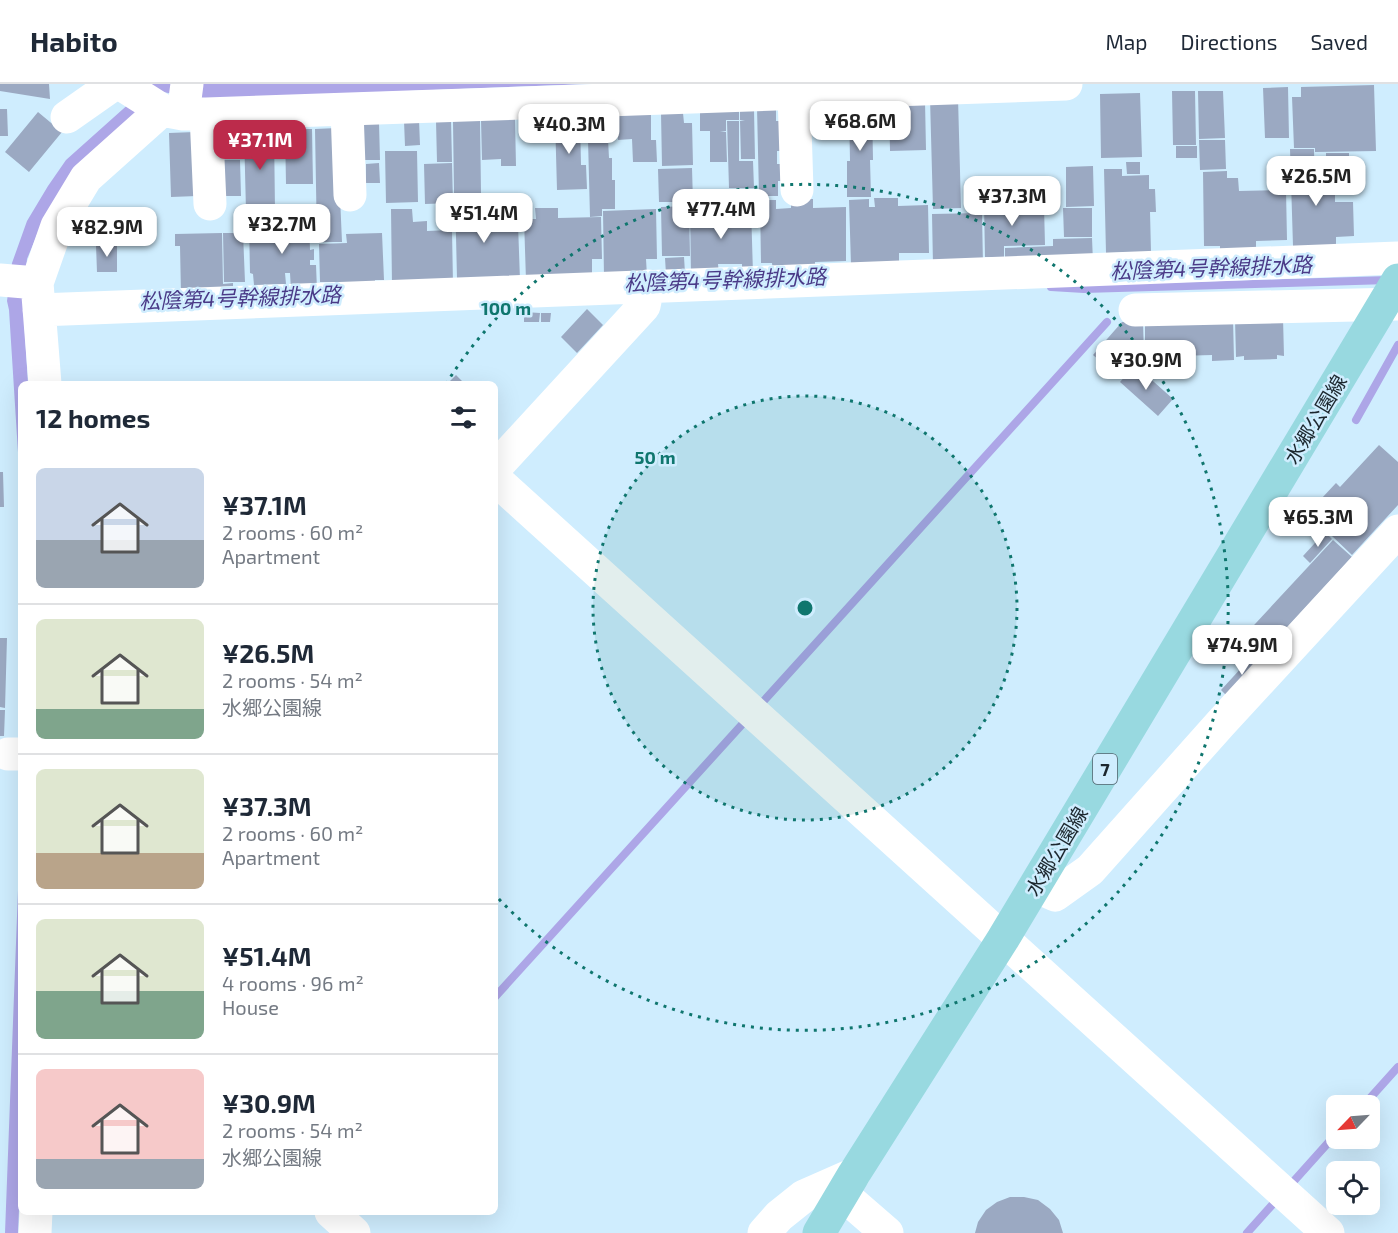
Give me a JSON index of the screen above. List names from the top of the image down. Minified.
{"streets":{"main road":["水郷公園線","7"]},"water":["松陰第4号幹線排水路"],"north":"bottom left","page":{"header":"Habito","nav":["Map","Directions","Saved"],"price":["¥68.6M","¥40.3M","¥37.1M","¥26.5M","¥37.3M","¥77.4M","¥51.4M","¥32.7M","¥82.9M","¥30.9M","¥65.3M","¥74.9M"],"heading":"12 homes","list":[{"name":"¥37.1M","note":"2 rooms · 60 m² · Apartment"},{"name":"¥26.5M","note":"2 rooms · 54 m² · 水郷公園線"},{"name":"¥37.3M","note":"2 rooms · 60 m² · Apartment"},{"name":"¥51.4M","note":"4 rooms · 96 m² · House"},{"name":"¥30.9M","note":"2 rooms · 54 m² · 水郷公園線"}]},"rings":["100 m","50 m"]}
